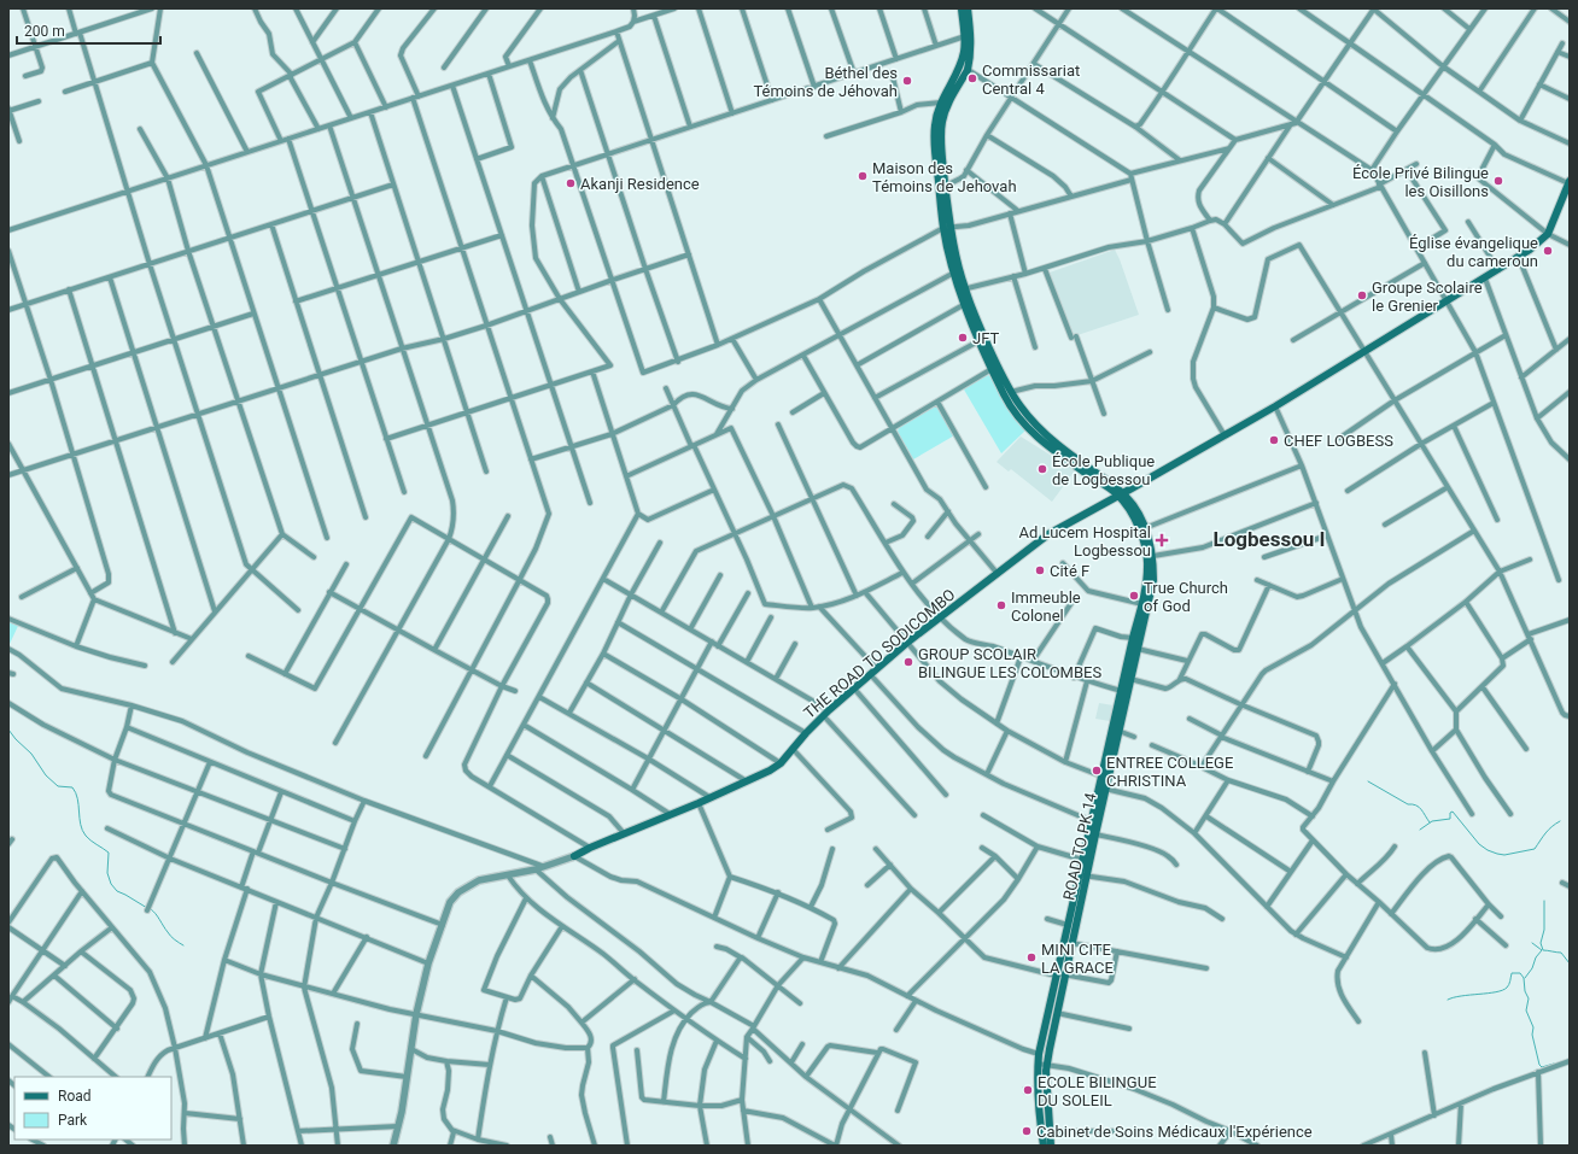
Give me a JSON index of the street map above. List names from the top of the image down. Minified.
{"streets":{"main road":["THE ROAD TO SODICOMBO","ROAD TO PK 14"]},"districts":["Logbessou I"],"places":{"other":["Commissariat Central 4","Béthel des Témoins de Jéhovah","Maison des Témoins de Jehovah","École Privé Bilingue les Oisillons","Akanji Residence","Église évangelique du cameroun","Groupe Scolaire le Grenier","JFT","CHEF LOGBESS","École Publique de Logbessou","Cité F","True Church of God","Immeuble Colonel","GROUP SCOLAIR BILINGUE LES COLOMBES","ENTREE COLLEGE CHRISTINA","MINI CITE LA GRACE","ECOLE BILINGUE DU SOLEIL","Cabinet de Soins Médicaux l'Expérience"],"health":["Ad Lucem Hospital Logbessou"]},"legend":["Road","Park"],"scale_bar":"200 m"}
